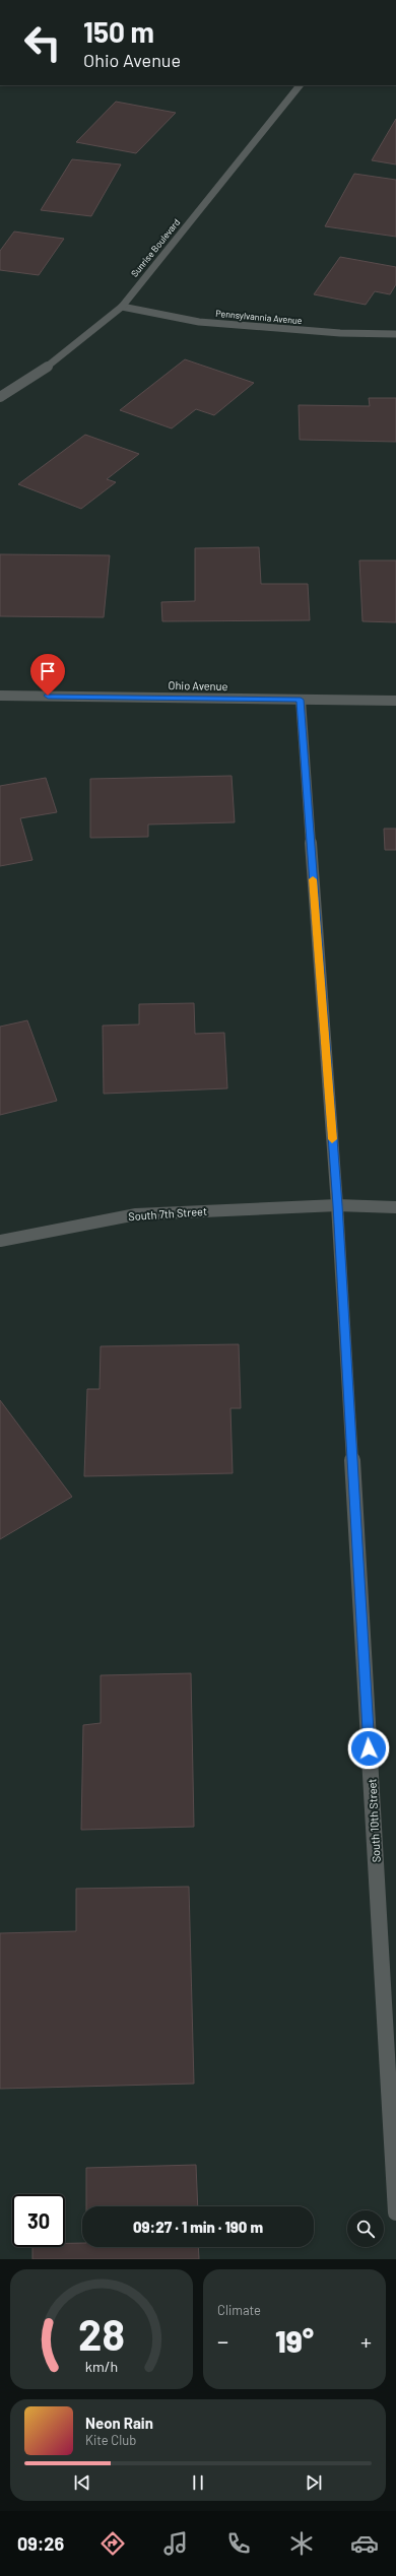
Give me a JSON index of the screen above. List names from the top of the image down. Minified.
{"streets":{"street":["Sunrise Boulevard","Pennsylvannia Avenue","Ohio Avenue","South 7th Street","South 10th Street"]},"crossings":[["Sunrise Boulevard","Pennsylvannia Avenue"],["Ohio Avenue","South 10th Street"],["South 7th Street","South 10th Street"]],"page":{"turn":["150 m","Ohio Avenue"],"limit":"30","trip":"09:27 · 1 min · 190 m","tile":"Climate","heat":["−","19°","+"],"song":["Neon Rain","Kite Club"],"tabs":"09:26","gauge":["28","km/h"]}}
